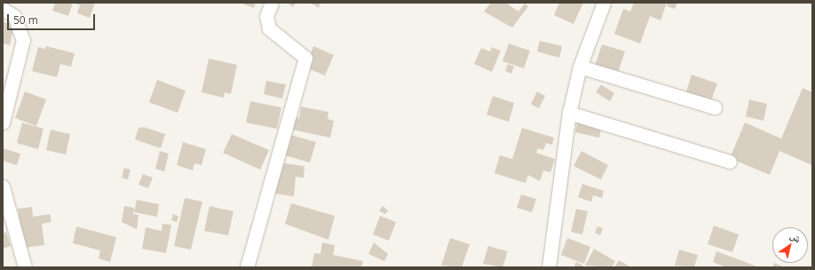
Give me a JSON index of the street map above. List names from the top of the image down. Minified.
{"scale_bar":"50 m","north":"top right"}
